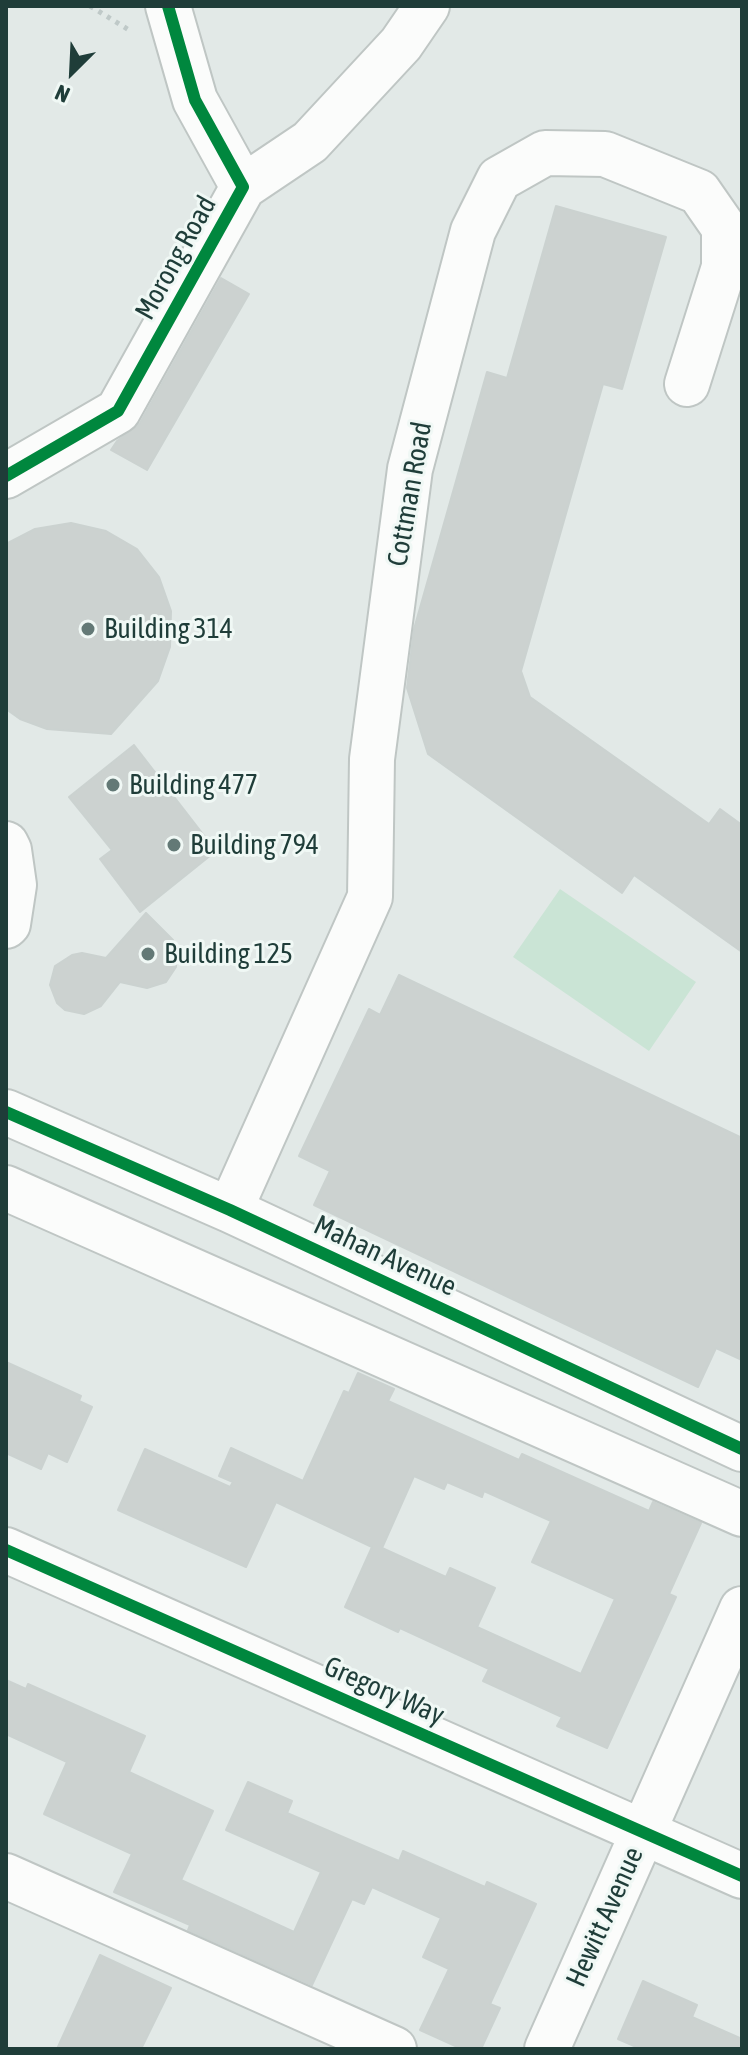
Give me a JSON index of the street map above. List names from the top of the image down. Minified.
{"streets":{"street":["Morong Road","Cottman Road","Mahan Avenue","Gregory Way","Hewitt Avenue"]},"crossings":[["Cottman Road","Mahan Avenue"],["Gregory Way","Hewitt Avenue"]],"places":["Building 314","Building 477","Building 794","Building 125"],"north":"bottom left"}
